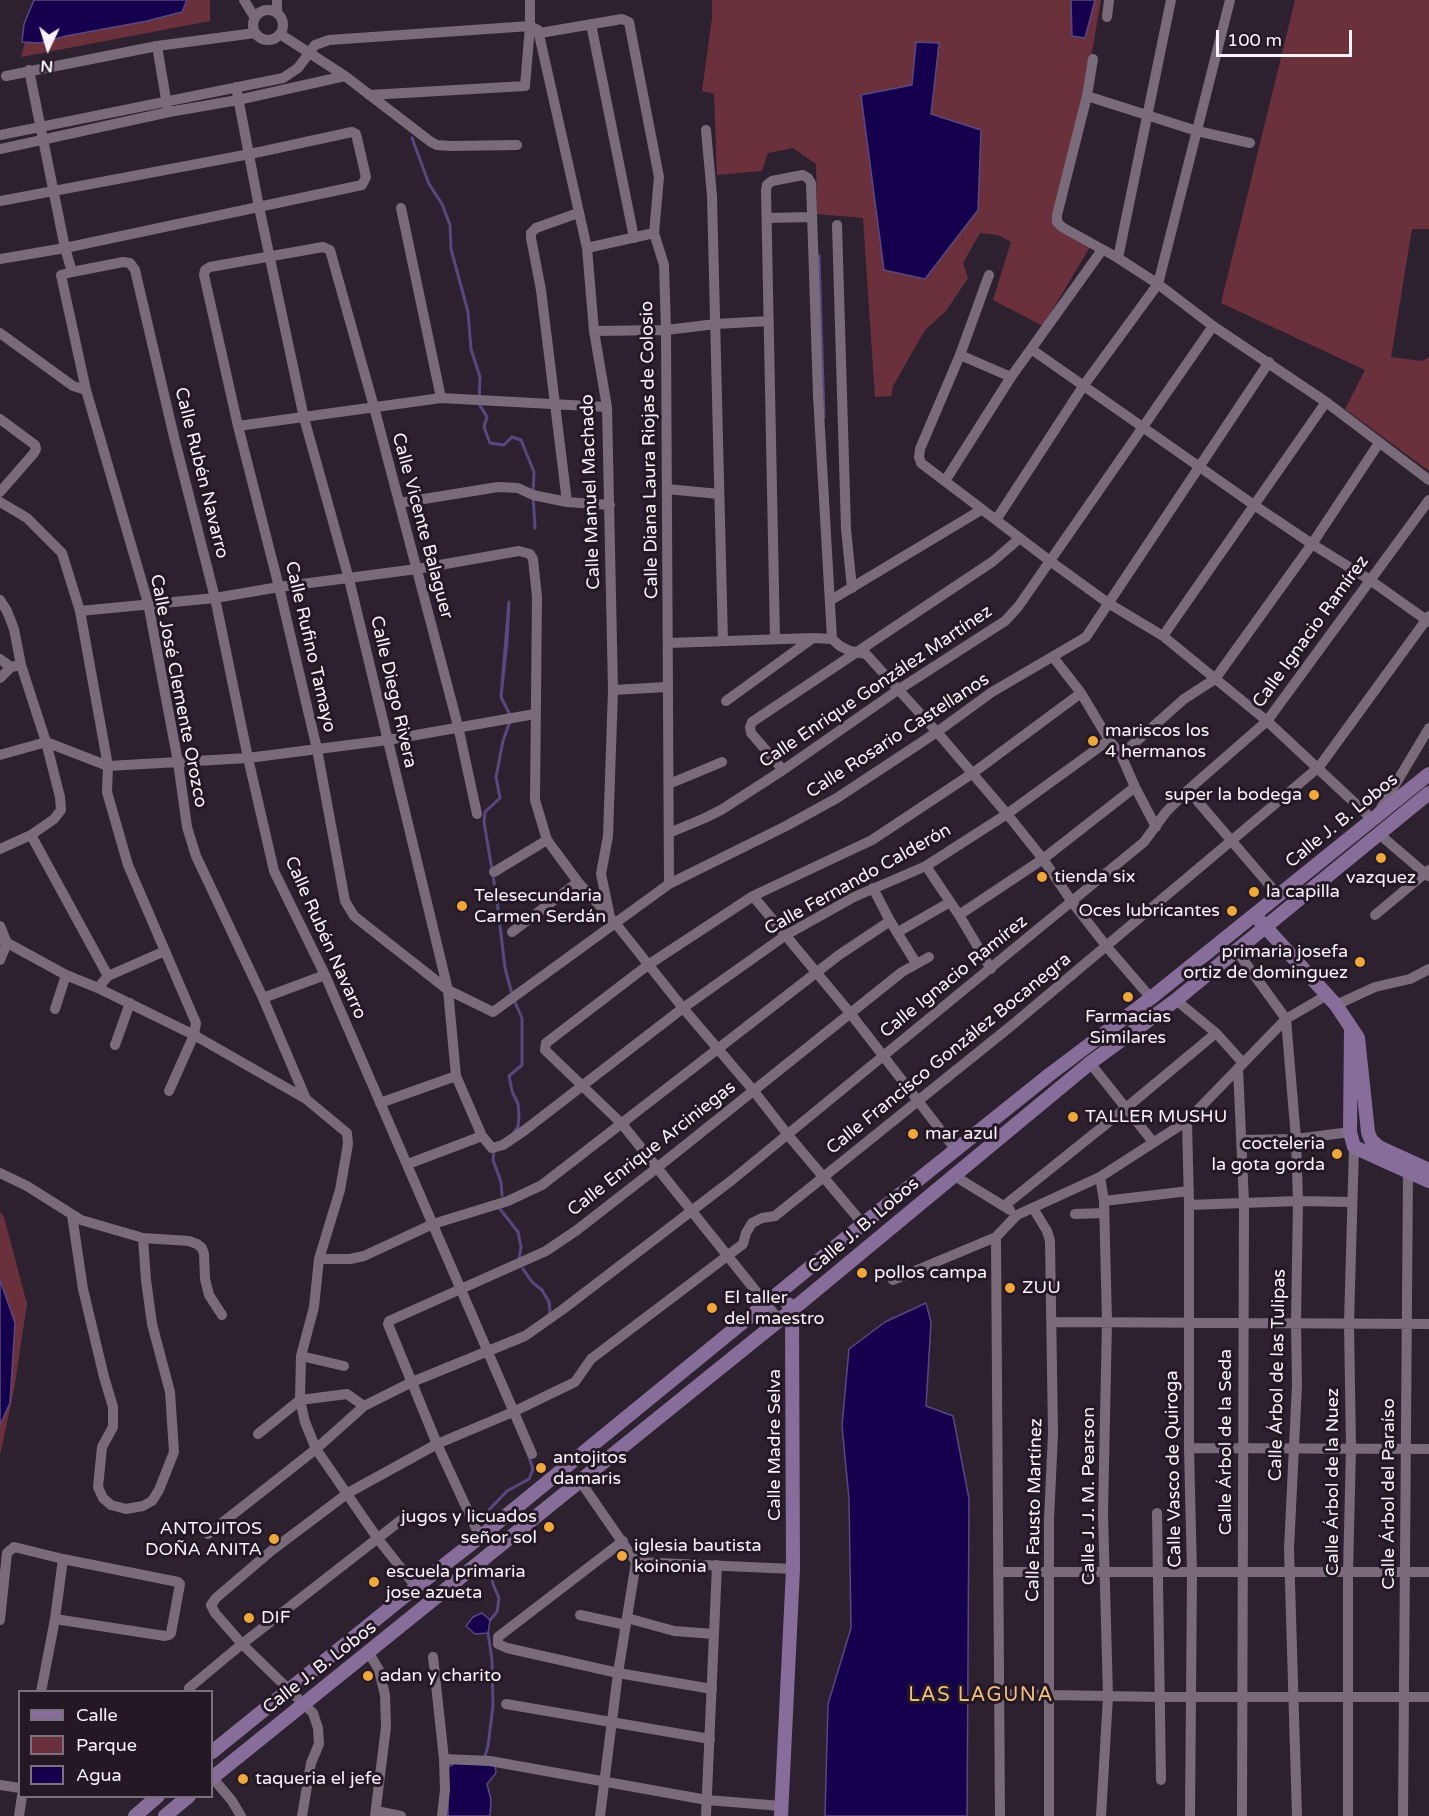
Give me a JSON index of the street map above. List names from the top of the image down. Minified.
{"streets":{"main road":["Calle J. B. Lobos","Calle Madre Selva"],"street":["Calle Diana Laura Riojas de Colosio","Calle Rubén Navarro","Calle Manuel Machado","Calle Vicente Balaguer","Calle Ignacio Ramírez","Calle Rufino Tamayo","Calle Enrique González Martínez","Calle José Clemente Orozco","Calle Diego Rivera","Calle Rosario Castellanos","Calle Fernando Calderón","Calle Francisco González Bocanegra","Calle Enrique Arciniegas","Calle Árbol de las Tulipas","Calle Árbol de la Seda","Calle Vasco de Quiroga","Calle Árbol de la Nuez","Calle Árbol del Paraíso","Calle J. J. M. Pearson","Calle Fausto Martínez"]},"crossings":[["Calle Diana Laura Riojas de Colosio","Calle Enrique González Martínez"],["Calle Diana Laura Riojas de Colosio","Calle Rosario Castellanos"],["Calle Rubén Navarro","Calle Ignacio Ramírez"],["Calle Rubén Navarro","Calle José Clemente Orozco"],["Calle Rubén Navarro","Calle Francisco González Bocanegra"],["Calle Rubén Navarro","Calle Enrique Arciniegas"],["Calle Manuel Machado","Calle Vicente Balaguer"],["Calle Manuel Machado","Calle Ignacio Ramírez"],["Calle Manuel Machado","Calle Rosario Castellanos"],["Calle Manuel Machado","Calle J. B. Lobos"],["Calle Manuel Machado","Calle Fernando Calderón"],["Calle Manuel Machado","Calle Francisco González Bocanegra"],["Calle Manuel Machado","Calle Enrique Arciniegas"],["Calle Vicente Balaguer","Calle Rufino Tamayo"],["Calle Vicente Balaguer","Calle Diego Rivera"],["Calle Ignacio Ramírez","Calle Enrique Arciniegas"],["Calle Rufino Tamayo","Calle Diego Rivera"],["Calle Rufino Tamayo","Calle Rosario Castellanos"],["Calle Diego Rivera","Calle Rosario Castellanos"],["Calle Diego Rivera","Calle Fernando Calderón"],["Calle J. B. Lobos","Calle Madre Selva"]],"districts":["LAS LAGUNA"],"places":["mariscos los 4 hermanos","super la bodega","vazquez","tienda six","la capilla","Telesecundaria Carmen Serdán","Oces lubricantes","primaria josefa ortiz de dominguez","Farmacias Similares","TALLER MUSHU","mar azul","cocteleria la gota gorda","pollos campa","ZUU","El taller del maestro","antojitos damaris","jugos y licuados señor sol","ANTOJITOS DOÑA ANITA","iglesia bautista koinonia","escuela primaria jose azueta","DIF","adan y charito","taqueria el jefe"],"legend":["Calle","Parque","Agua"],"scale_bar":"100 m","north":"bottom"}
